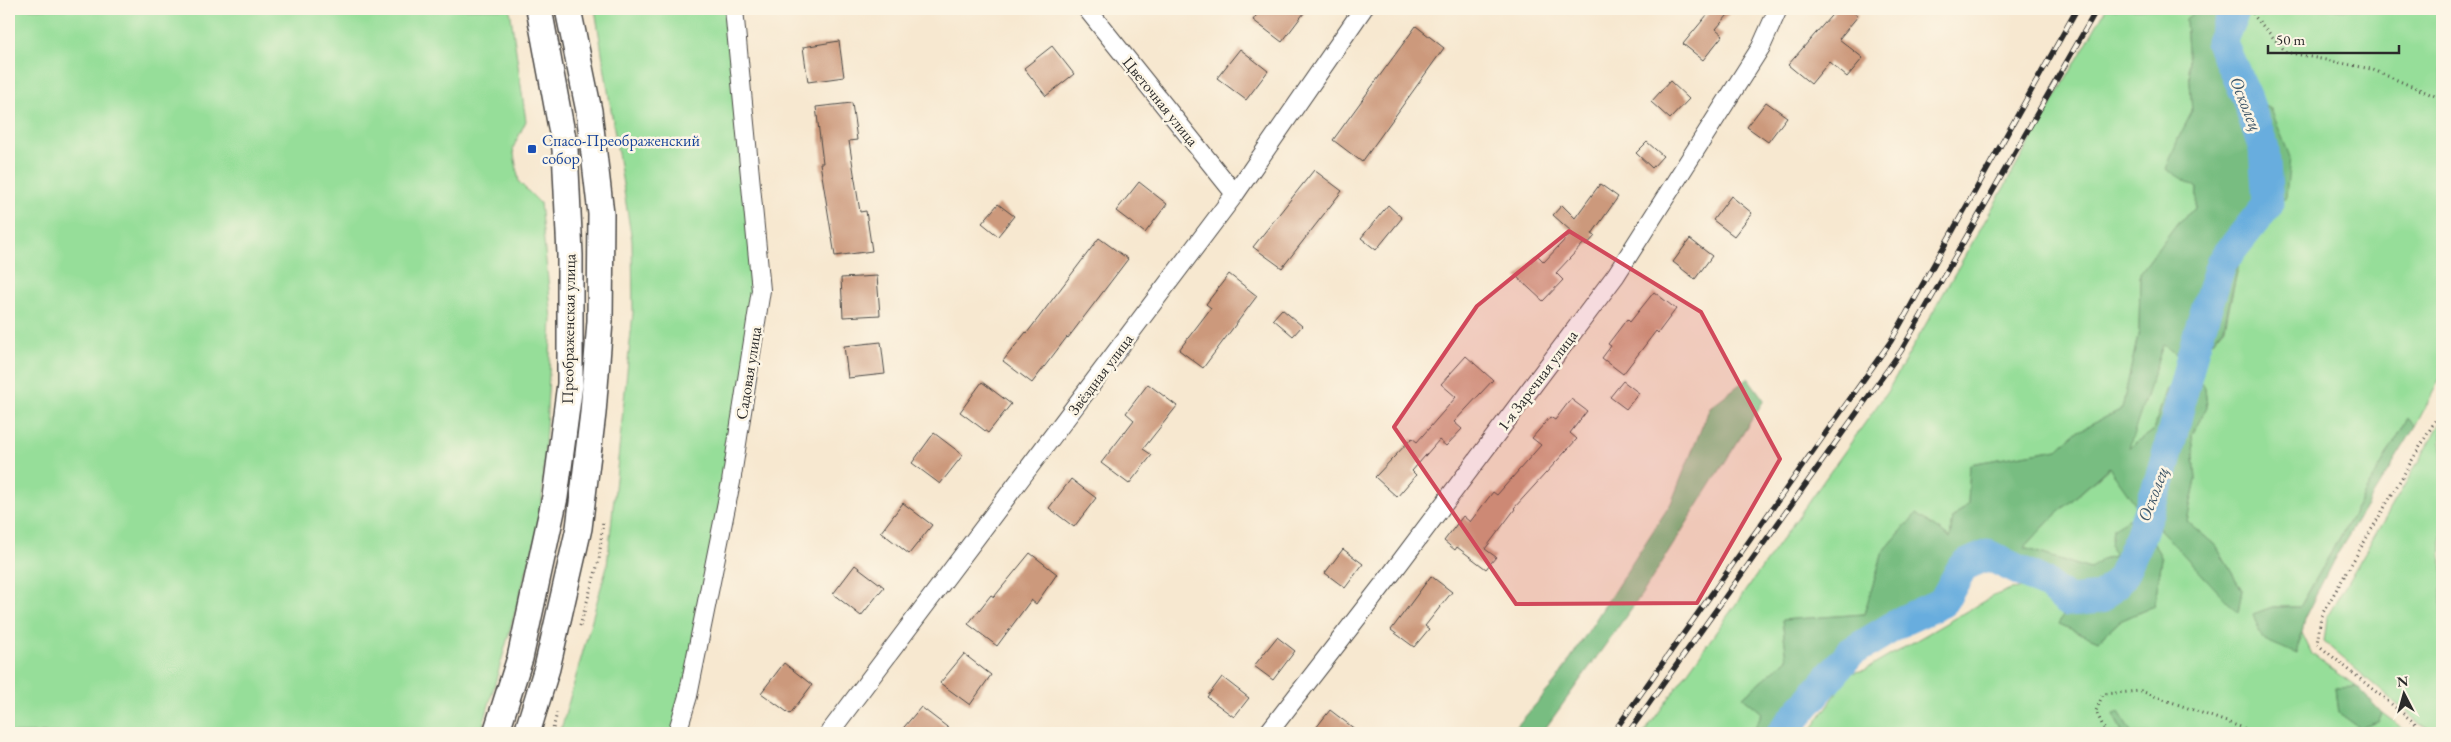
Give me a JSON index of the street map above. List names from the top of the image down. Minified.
{"streets":{"main road":["Преображенская улица"],"street":["Цветочная улица","Садовая улица","Звёздная улица","1-я Заречная улица"]},"crossings":[["Цветочная улица","Звёздная улица"]],"water":["Осколец"],"places":{"transit":["Спасо-Преображенский собор"]},"scale_bar":"50 m","north":"top"}
